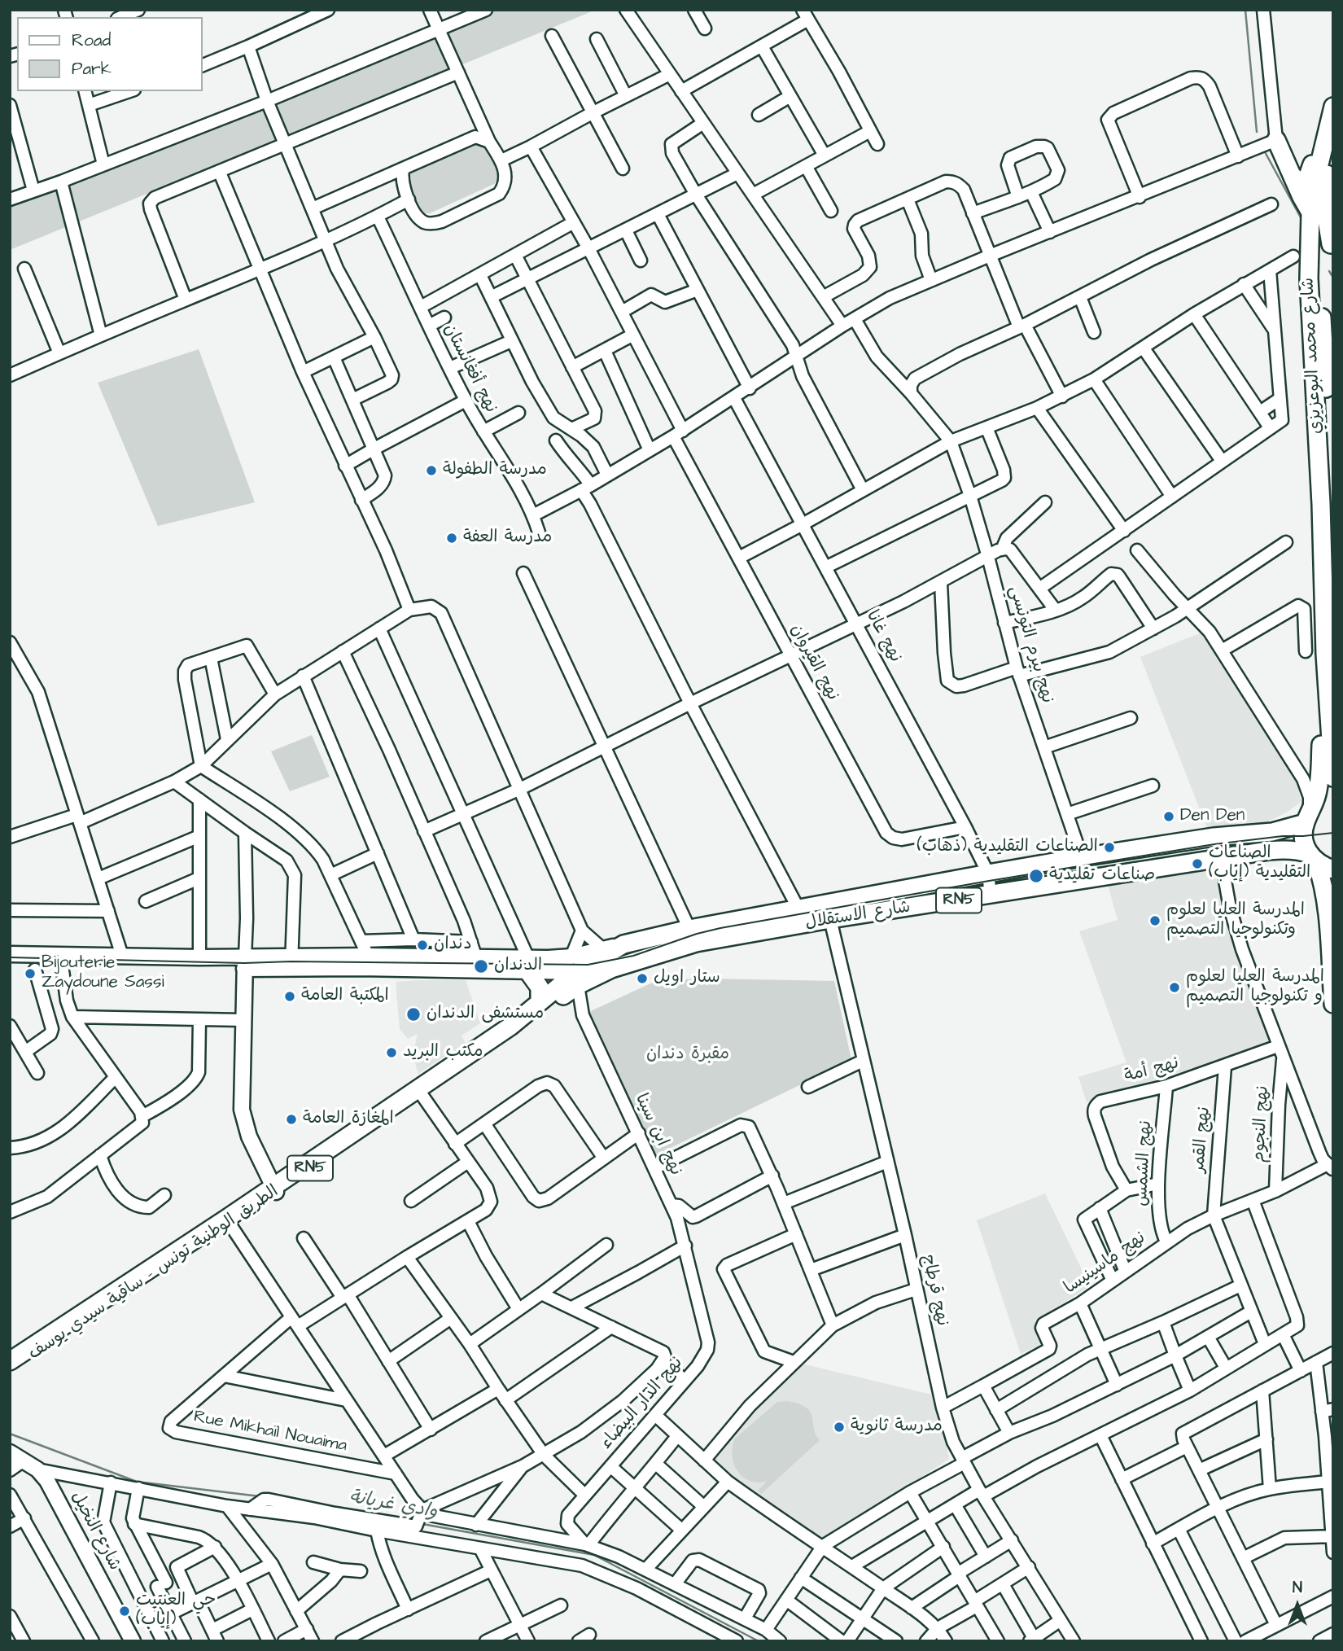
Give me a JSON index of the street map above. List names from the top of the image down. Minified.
{"streets":{"highway":["شارع محمد البوعزيزي","RN5","شارع الاستقلال","الطريق الوطنية تونس - ساقية سيدي يوسف"],"main road":["شارع النخيل"],"street":["نهج أفغانستان","نهج غانا","نهج بيرم التونسي","نهج القيروان","نهج أمة","نهج النجوم","نهج ابن سينا","نهج القمر","نهج الشمس","نهج ماسينيسا","نهج قرطاج","نهج الدار البيضاء","Rue Mikhaïl Nouaima"]},"crossings":[["نهج غانا","نهج القيروان"],["نهج غانا","شارع الاستقلال"],["نهج بيرم التونسي","شارع الاستقلال"],["RN5","شارع الاستقلال"],["شارع الاستقلال","الطريق الوطنية تونس - ساقية سيدي يوسف"],["شارع الاستقلال","نهج قرطاج"],["نهج أمة","نهج القمر"],["نهج أمة","نهج الشمس"],["نهج النجوم","نهج ماسينيسا"],["نهج ابن سينا","الطريق الوطنية تونس - ساقية سيدي يوسف"],["نهج ابن سينا","نهج الدار البيضاء"],["نهج القمر","نهج ماسينيسا"],["نهج الشمس","نهج ماسينيسا"]],"water":["وادي غريانة"],"parks":["مقبرة دندان"],"places":["مدرسة الطفولة","مدرسة العفة","Den Den","الصناعات التقليدية (ذهاب)","الصناعات التقليدية (إياب)","صناعات تقليدية","المدرسة العليا لعلوم وتكنولوجيا التصميم","دندان","الدندان","Bijouterie Zaydoune Sassi","ستار اويل","المدرسة العليا لعلوم و تكنولوجيا التصميم","المكتبة العامة","مستشفى الدندان","مكتب البريد","المغازة العامة","مدرسة ثانوية","حي العنتيت (إياب)"],"legend":["Road","Park"],"north":"top"}
